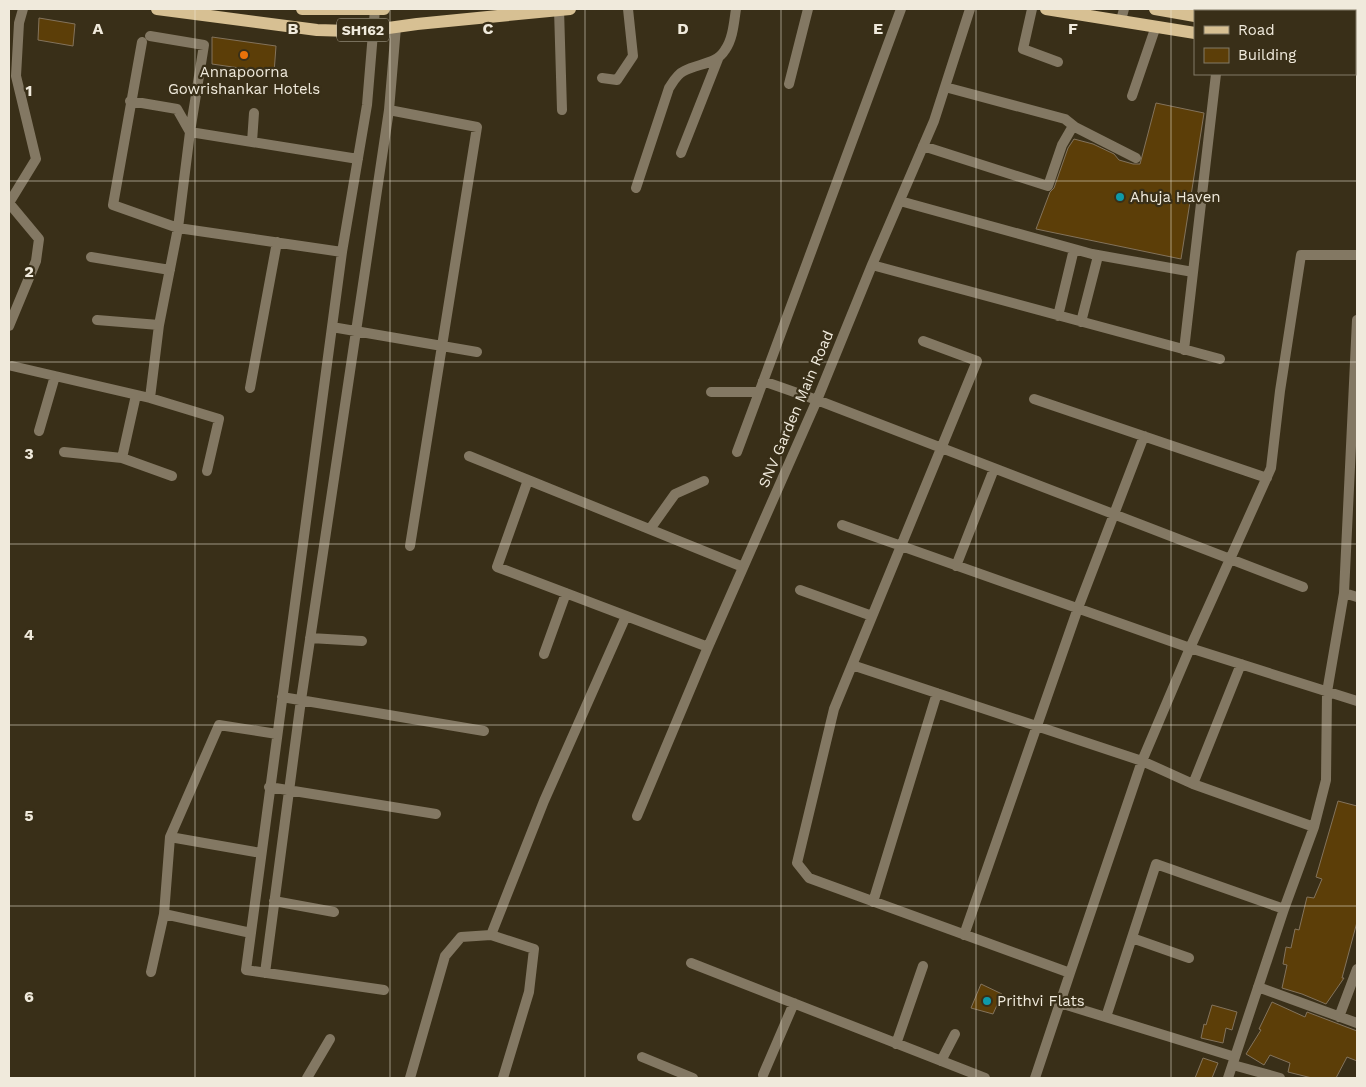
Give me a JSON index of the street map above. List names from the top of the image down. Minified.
{"streets":{"main road":["SH162"],"street":["SNV Garden Main Road"]},"places":["Annapoorna Gowrishankar Hotels","Ahuja Haven","Prithvi Flats"],"legend":["Road","Building"],"grid":{"columns":["A","B","C","D","E","F"],"rows":["1","2","3","4","5","6"]}}
